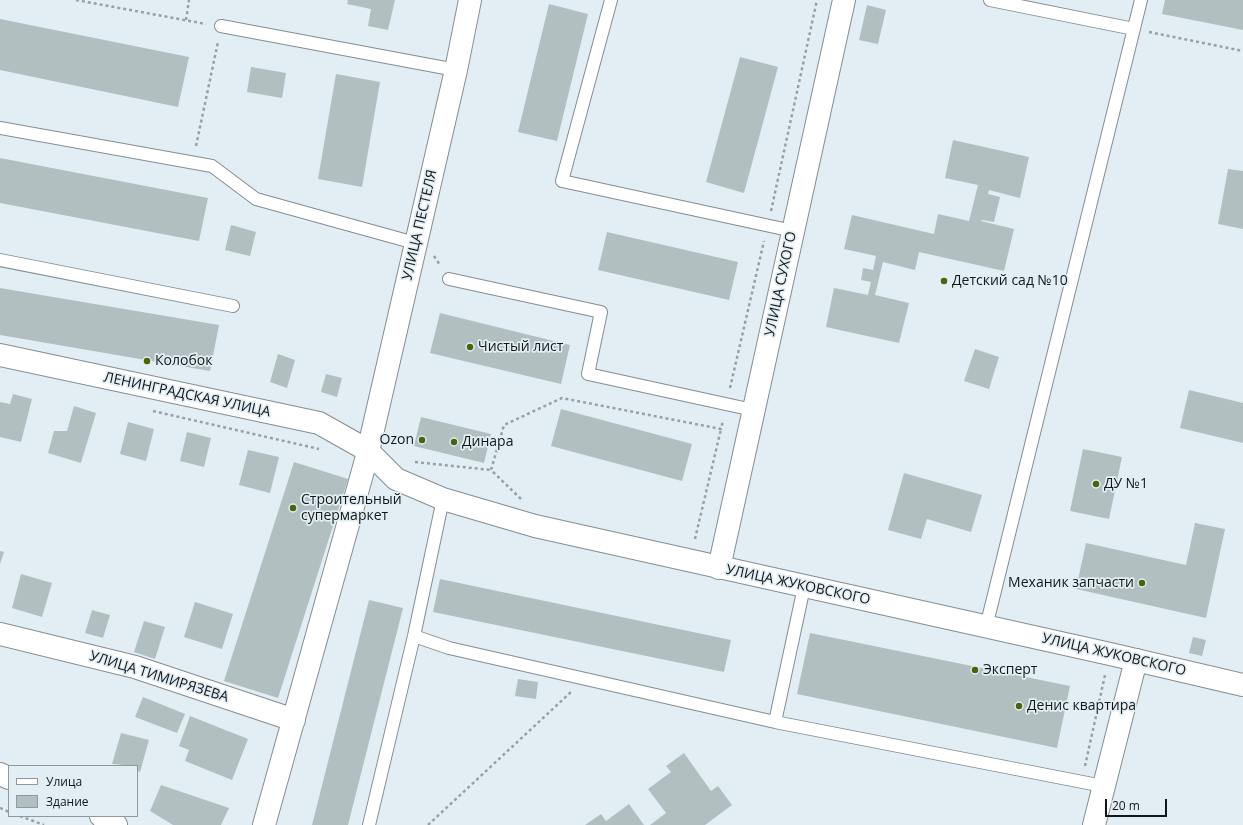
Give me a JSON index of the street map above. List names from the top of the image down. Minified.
{"streets":{"street":["УЛИЦА ПЕСТЕЛЯ","УЛИЦА СУХОГО","ЛЕНИНГРАДСКАЯ УЛИЦА","УЛИЦА ЖУКОВСКОГО","УЛИЦА ТИМИРЯЗЕВА"]},"crossings":[["УЛИЦА ПЕСТЕЛЯ","ЛЕНИНГРАДСКАЯ УЛИЦА"],["УЛИЦА ПЕСТЕЛЯ","УЛИЦА ЖУКОВСКОГО"],["УЛИЦА ПЕСТЕЛЯ","УЛИЦА ТИМИРЯЗЕВА"],["УЛИЦА СУХОГО","УЛИЦА ЖУКОВСКОГО"],["ЛЕНИНГРАДСКАЯ УЛИЦА","УЛИЦА ЖУКОВСКОГО"]],"places":["Детский сад №10","Чистый лист","Колобок","Ozon","Динара","ДУ №1","Строительный супермаркет","Механик запчасти","Эксперт","Денис квартира"],"legend":["Улица","Здание"],"scale_bar":"20 m"}
